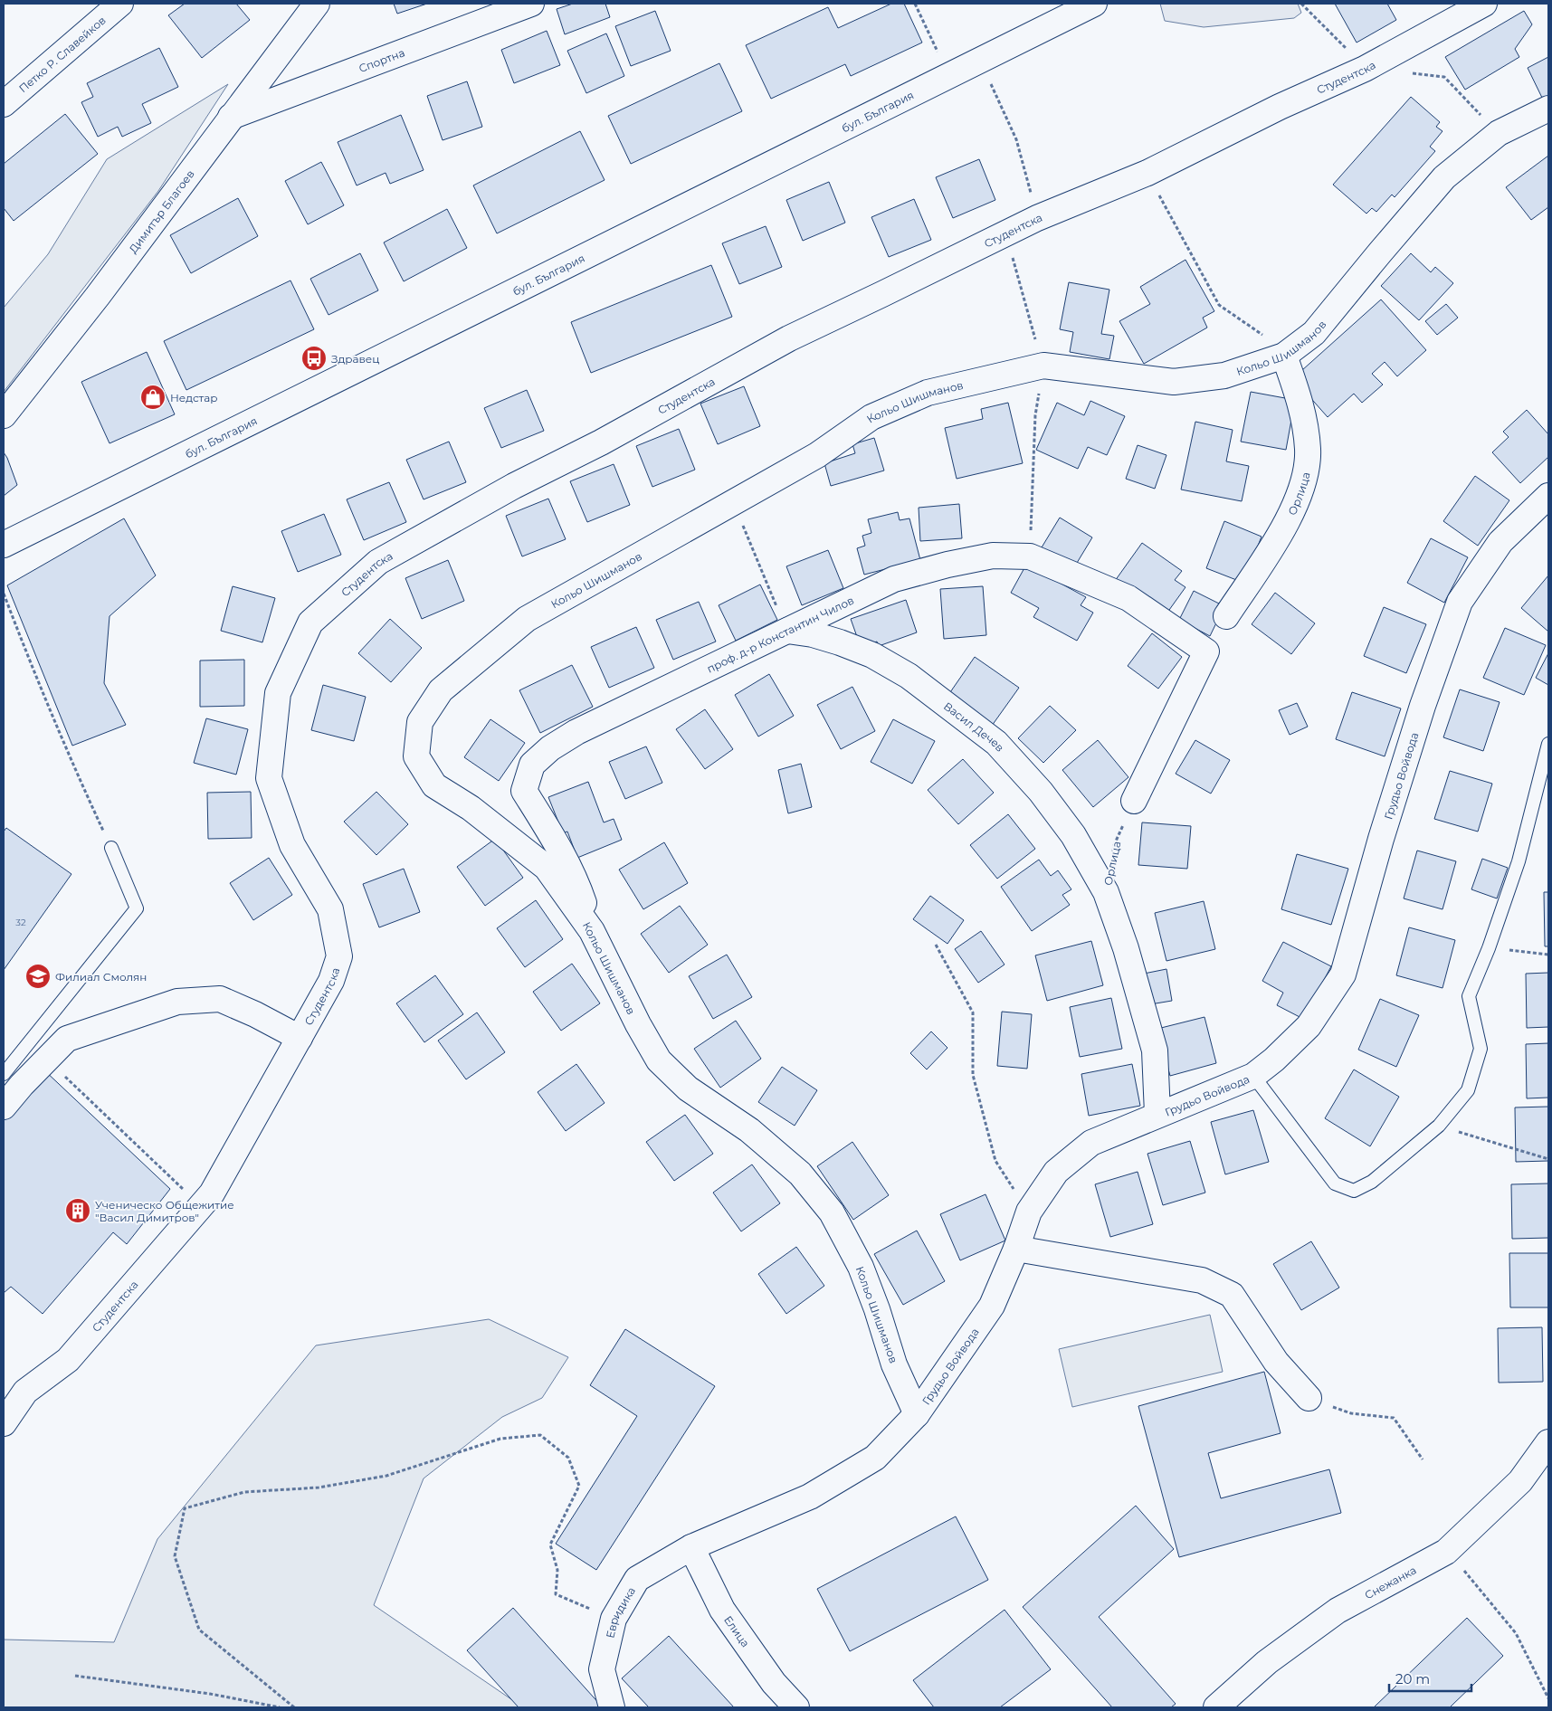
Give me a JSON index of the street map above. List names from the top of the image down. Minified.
{"streets":{"street":["Петко Р. Славейков","Спортна","Студентска","бул. България","Димитър Благоев","Кольо Шишманов","Орлица","проф. д-р Константин Чилов","Васил Дечев","Грудьо Войвода","Снежанка","Евридика","Елица"]},"crossings":[["Спортна","Димитър Благоев"],["Кольо Шишманов","Орлица"],["Кольо Шишманов","проф. д-р Константин Чилов"],["Кольо Шишманов","Грудьо Войвода"],["Орлица","проф. д-р Константин Чилов"],["Орлица","Васил Дечев"],["Орлица","Грудьо Войвода"],["проф. д-р Константин Чилов","Васил Дечев"],["Грудьо Войвода","Евридика"],["Грудьо Войвода","Елица"],["Евридика","Елица"]],"places":{"bus stop":["Здравец"],"shop":["Недстар"],"school or university":["Филиал Смолян"],"building":["Ученическо Общежитие \"Васил Димитров\""]},"house_numbers":["32"],"scale_bar":"20 m"}
